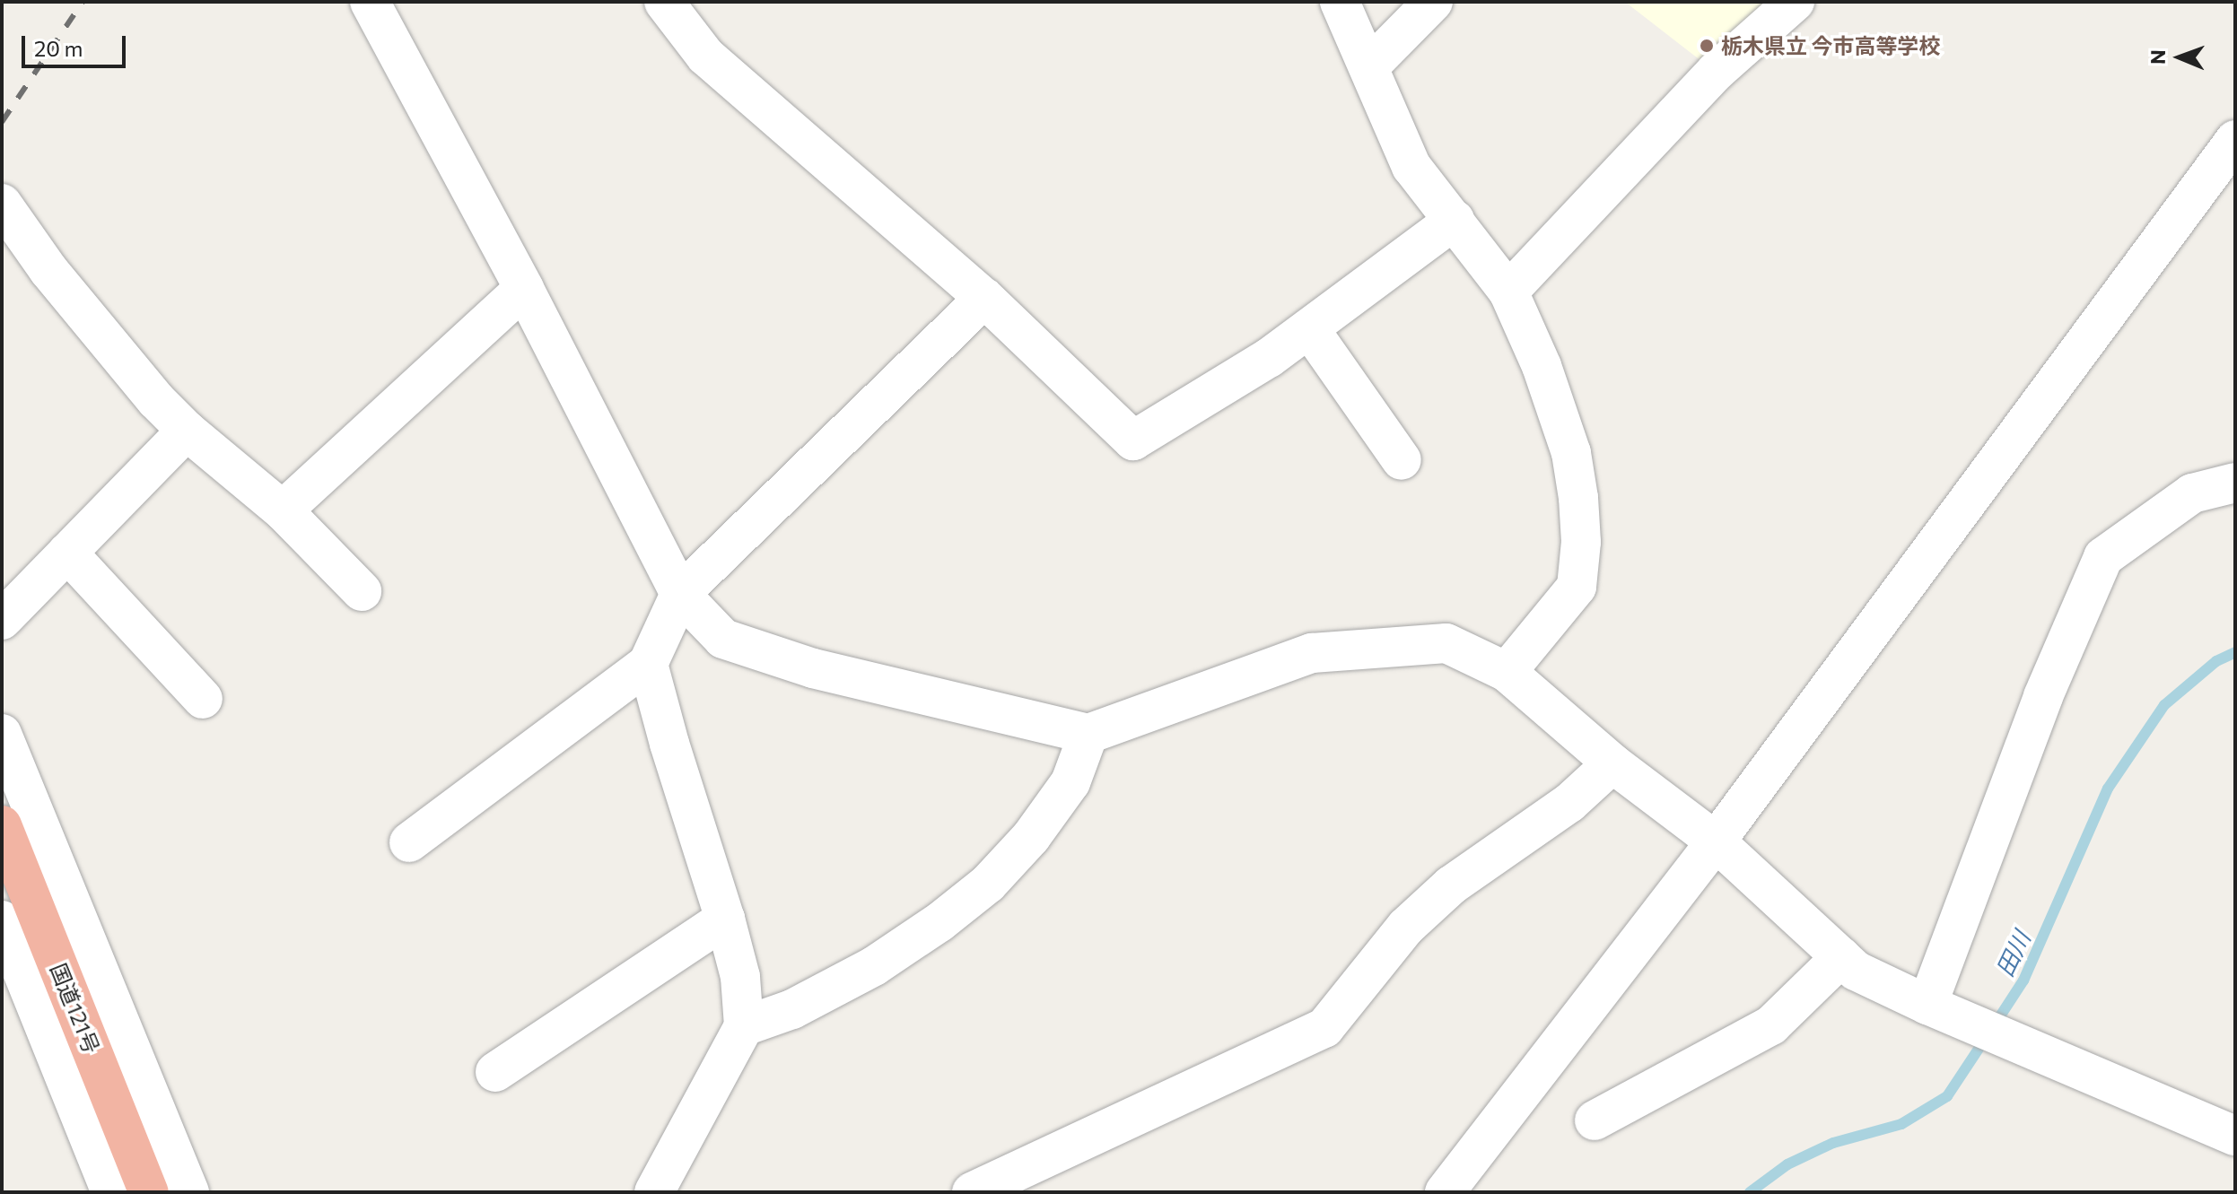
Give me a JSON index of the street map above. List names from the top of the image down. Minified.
{"streets":{"highway":["国道121号"]},"water":["田川"],"places":["栃木県立 今市高等学校"],"scale_bar":"20 m","north":"left"}
